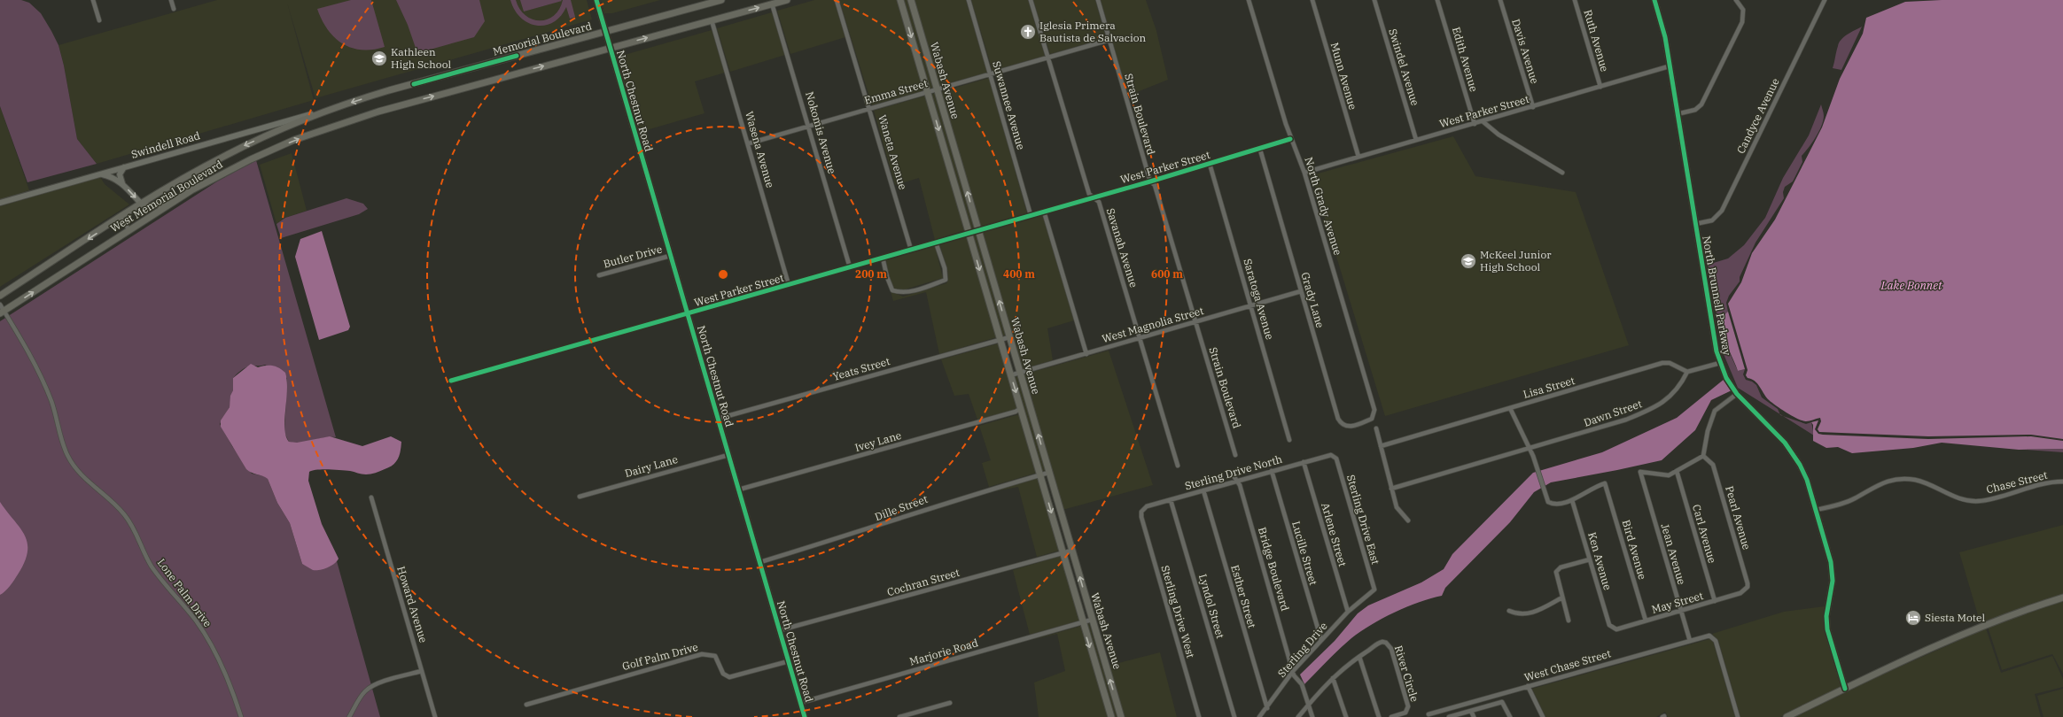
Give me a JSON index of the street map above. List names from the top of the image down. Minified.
{"streets":{"main road":["Memorial Boulevard","Wabash Avenue","West Memorial Boulevard"],"street":["Ruth Avenue","Davis Avenue","Edith Avenue","Swindel Avenue","Munn Avenue","Emma Street","North Chestnut Road","Suwannee Avenue","West Parker Street","Strain Boulevard","Candyce Avenue","Nokomis Avenue","Swindell Road","Wasena Avenue","Waneta Avenue","North Grady Avenue","Savanah Avenue","Butler Drive","North Brunnell Parkway","Saratoga Avenue","Grady Lane","West Magnolia Street","Yeats Street","Lisa Street","Dawn Street","Ivey Lane","Dairy Lane","Sterling Drive North","Chase Street","Dille Street","Pearl Avenue","Sterling Drive East","Carl Avenue","Arlene Street","Bird Avenue","Lucille Street","Jean Avenue","Ken Avenue","Bridge Boulevard","Cochran Street","Lone Palm Drive","Esther Street","May Street","Howard Avenue","Lyndol Street","Sterling Drive West","Sterling Drive","Marjorie Road","Golf Palm Drive","West Chase Street","River Circle"]},"crossings":[["Memorial Boulevard","North Chestnut Road"],["Memorial Boulevard","West Memorial Boulevard"],["Ruth Avenue","West Parker Street"],["Davis Avenue","West Parker Street"],["Edith Avenue","West Parker Street"],["Swindel Avenue","West Parker Street"],["Munn Avenue","West Parker Street"],["Wabash Avenue","Emma Street"],["Wabash Avenue","West Parker Street"],["Wabash Avenue","West Magnolia Street"],["Wabash Avenue","Yeats Street"],["Wabash Avenue","Ivey Lane"],["Wabash Avenue","Dille Street"],["Wabash Avenue","Cochran Street"],["Wabash Avenue","Marjorie Road"],["Emma Street","Suwannee Avenue"],["Emma Street","Strain Boulevard"],["Emma Street","Nokomis Avenue"],["Emma Street","Wasena Avenue"],["Emma Street","Waneta Avenue"],["Emma Street","Savanah Avenue"],["North Chestnut Road","West Parker Street"],["North Chestnut Road","West Memorial Boulevard"],["North Chestnut Road","Butler Drive"],["North Chestnut Road","Yeats Street"],["North Chestnut Road","Ivey Lane"],["North Chestnut Road","Dairy Lane"],["North Chestnut Road","Dille Street"],["North Chestnut Road","Cochran Street"],["North Chestnut Road","Marjorie Road"],["North Chestnut Road","Golf Palm Drive"],["Suwannee Avenue","West Parker Street"],["West Parker Street","Strain Boulevard"],["West Parker Street","Nokomis Avenue"],["West Parker Street","Wasena Avenue"],["West Parker Street","Waneta Avenue"],["West Parker Street","North Grady Avenue"],["West Parker Street","Savanah Avenue"],["West Parker Street","North Brunnell Parkway"],["West Parker Street","Saratoga Avenue"],["West Parker Street","Grady Lane"],["Strain Boulevard","West Magnolia Street"],["Candyce Avenue","North Brunnell Parkway"],["Swindell Road","West Memorial Boulevard"],["West Memorial Boulevard","Lone Palm Drive"],["North Grady Avenue","Grady Lane"],["Savanah Avenue","West Magnolia Street"],["North Brunnell Parkway","Chase Street"],["Saratoga Avenue","West Magnolia Street"],["Grady Lane","West Magnolia Street"],["Lisa Street","Dawn Street"],["Sterling Drive North","Sterling Drive East"],["Sterling Drive North","Arlene Street"],["Sterling Drive North","Lucille Street"],["Sterling Drive North","Bridge Boulevard"],["Sterling Drive North","Esther Street"],["Sterling Drive North","Lyndol Street"],["Sterling Drive North","Sterling Drive West"],["Pearl Avenue","May Street"],["Sterling Drive East","Arlene Street"],["Sterling Drive East","Sterling Drive"],["Carl Avenue","Jean Avenue"],["Carl Avenue","May Street"],["Arlene Street","Sterling Drive"],["Bird Avenue","Ken Avenue"],["Bird Avenue","May Street"],["Lucille Street","Sterling Drive"],["Jean Avenue","May Street"],["Jean Avenue","West Chase Street"],["Ken Avenue","May Street"],["Bridge Boulevard","Sterling Drive"],["Esther Street","Sterling Drive"]],"water":["Lake Bonnet"],"places":{"church":["Iglesia Primera Bautista de Salvacion"],"school or university":["Kathleen High School","McKeel Junior High School"],"hotel":["Siesta Motel"]},"rings":["200 m","400 m","600 m"]}
